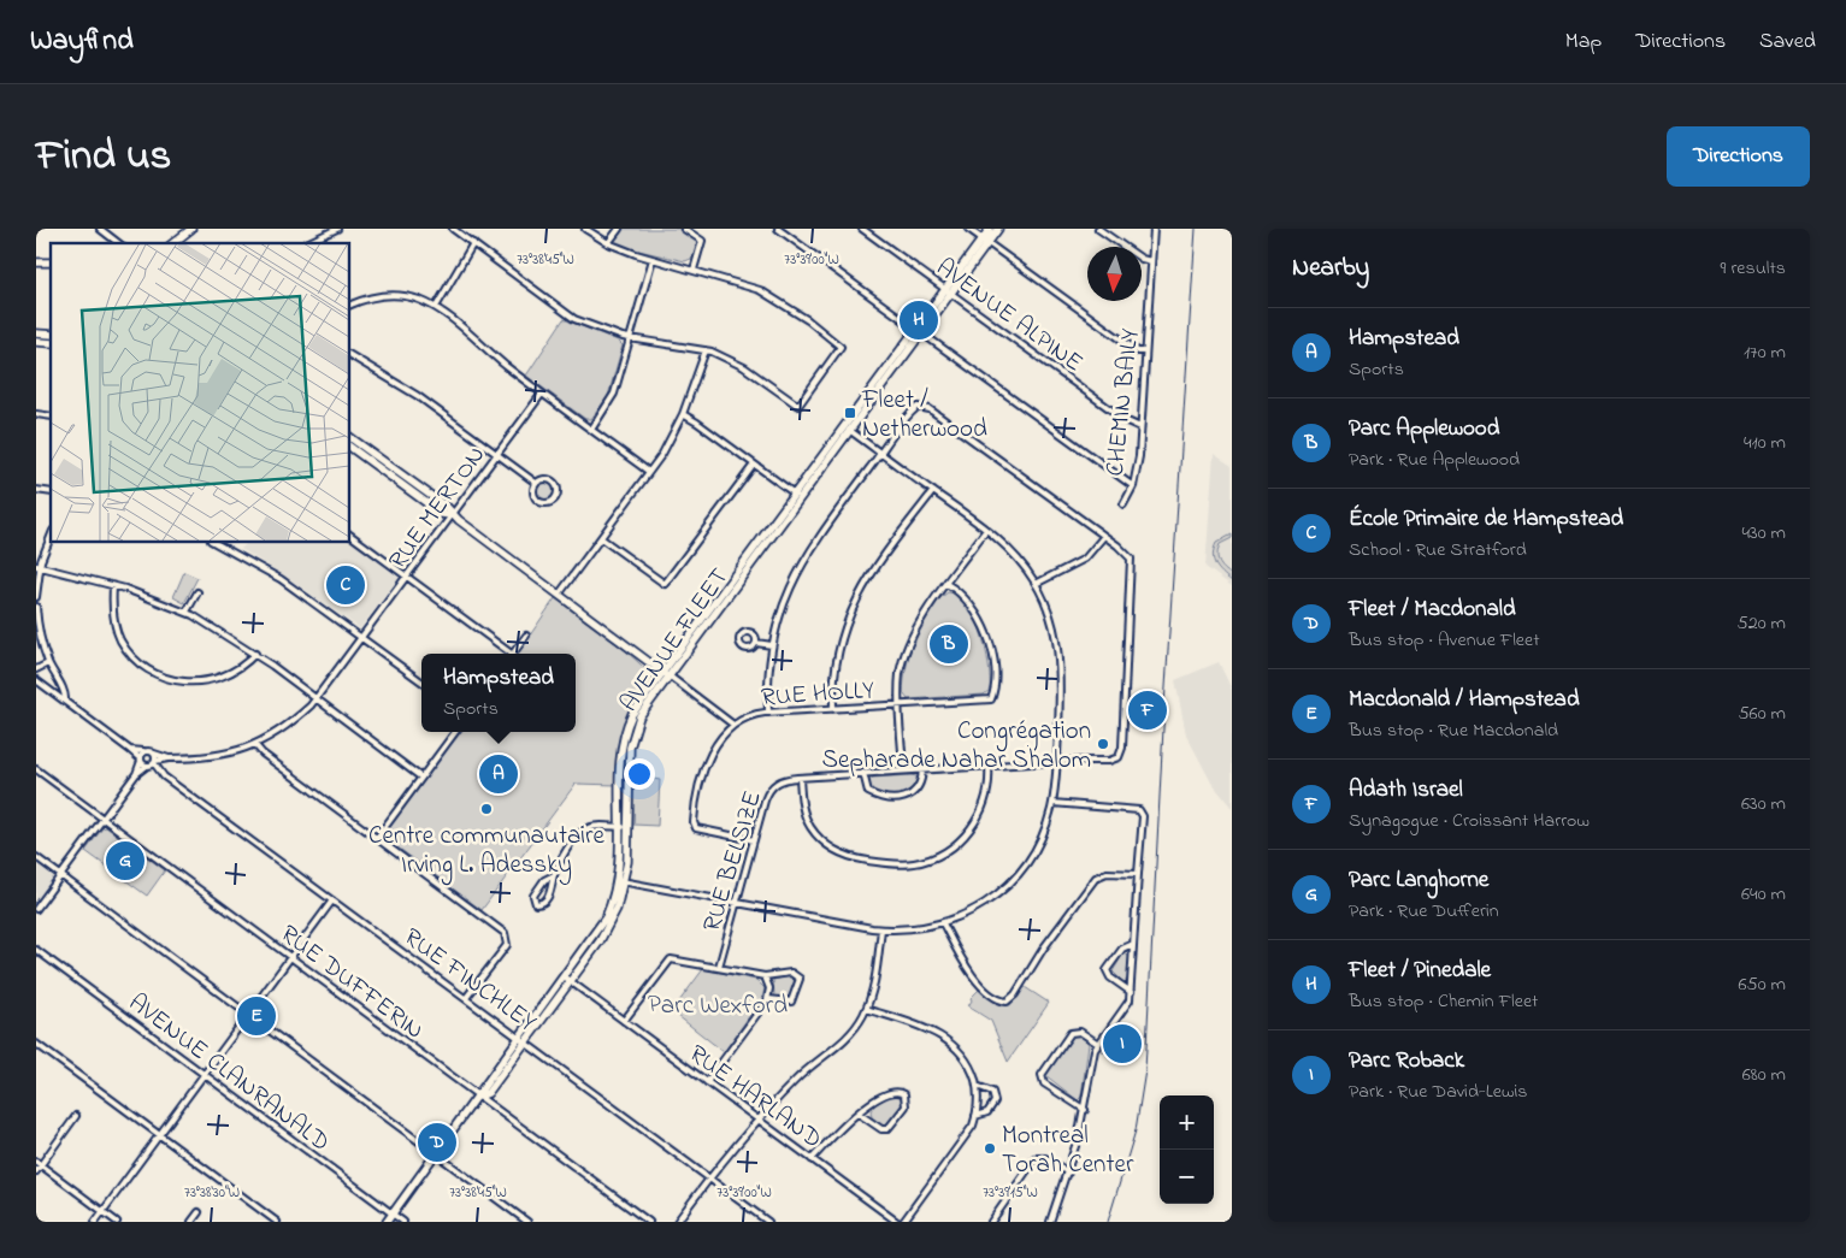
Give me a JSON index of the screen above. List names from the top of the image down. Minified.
{"streets":{"main road":["AVENUE FLEET"],"street":["AVENUE ALPINE","CHEMIN BAILY","RUE MERTON","RUE HOLLY","RUE BELSIZE","RUE FINCHLEY","RUE DUFFERIN","AVENUE CLANRANALD","RUE HARLAND"]},"crossings":[["AVENUE ALPINE","CHEMIN BAILY"],["AVENUE ALPINE","AVENUE FLEET"],["AVENUE FLEET","RUE FINCHLEY"],["AVENUE FLEET","RUE DUFFERIN"],["AVENUE FLEET","AVENUE CLANRANALD"],["AVENUE FLEET","RUE HARLAND"],["RUE HOLLY","RUE BELSIZE"]],"parks":["Parc Wexford"],"places":{"transit":["Fleet / Netherwood"],"other":["Congrégation Sepharade Nahar Shalom","Centre communautaire Irving L. Adessky","Montreal Torah Center"]},"north":"bottom","page":{"header":"Wayfind","nav":["Map","Directions","Saved"],"title":"Find us","buttons":"Directions","heading":["Nearby","9 results"],"pins":["H","C","B","F","A","G","E","I","D"],"list":[{"mark":"A","name":"Hampstead","note":"Sports","value":"170 m"},{"mark":"B","name":"Parc Applewood","note":"Park · Rue Applewood","value":"410 m"},{"mark":"C","name":"École Primaire de Hampstead","note":"School · Rue Stratford","value":"430 m"},{"mark":"D","name":"Fleet / Macdonald","note":"Bus stop · Avenue Fleet","value":"520 m"},{"mark":"E","name":"Macdonald / Hampstead","note":"Bus stop · Rue Macdonald","value":"560 m"},{"mark":"F","name":"Adath Israel","note":"Synagogue · Croissant Harrow","value":"630 m"},{"mark":"G","name":"Parc Langhorne","note":"Park · Rue Dufferin","value":"640 m"},{"mark":"H","name":"Fleet / Pinedale","note":"Bus stop · Chemin Fleet","value":"650 m"},{"mark":"I","name":"Parc Roback","note":"Park · Rue David-Lewis","value":"680 m"}],"popup":["Hampstead","Sports"],"map_buttons":["+","−"]},"coordinates":["73°38'45\"W","73°39'00\"W","73°38'30\"W","73°39'15\"W"]}
